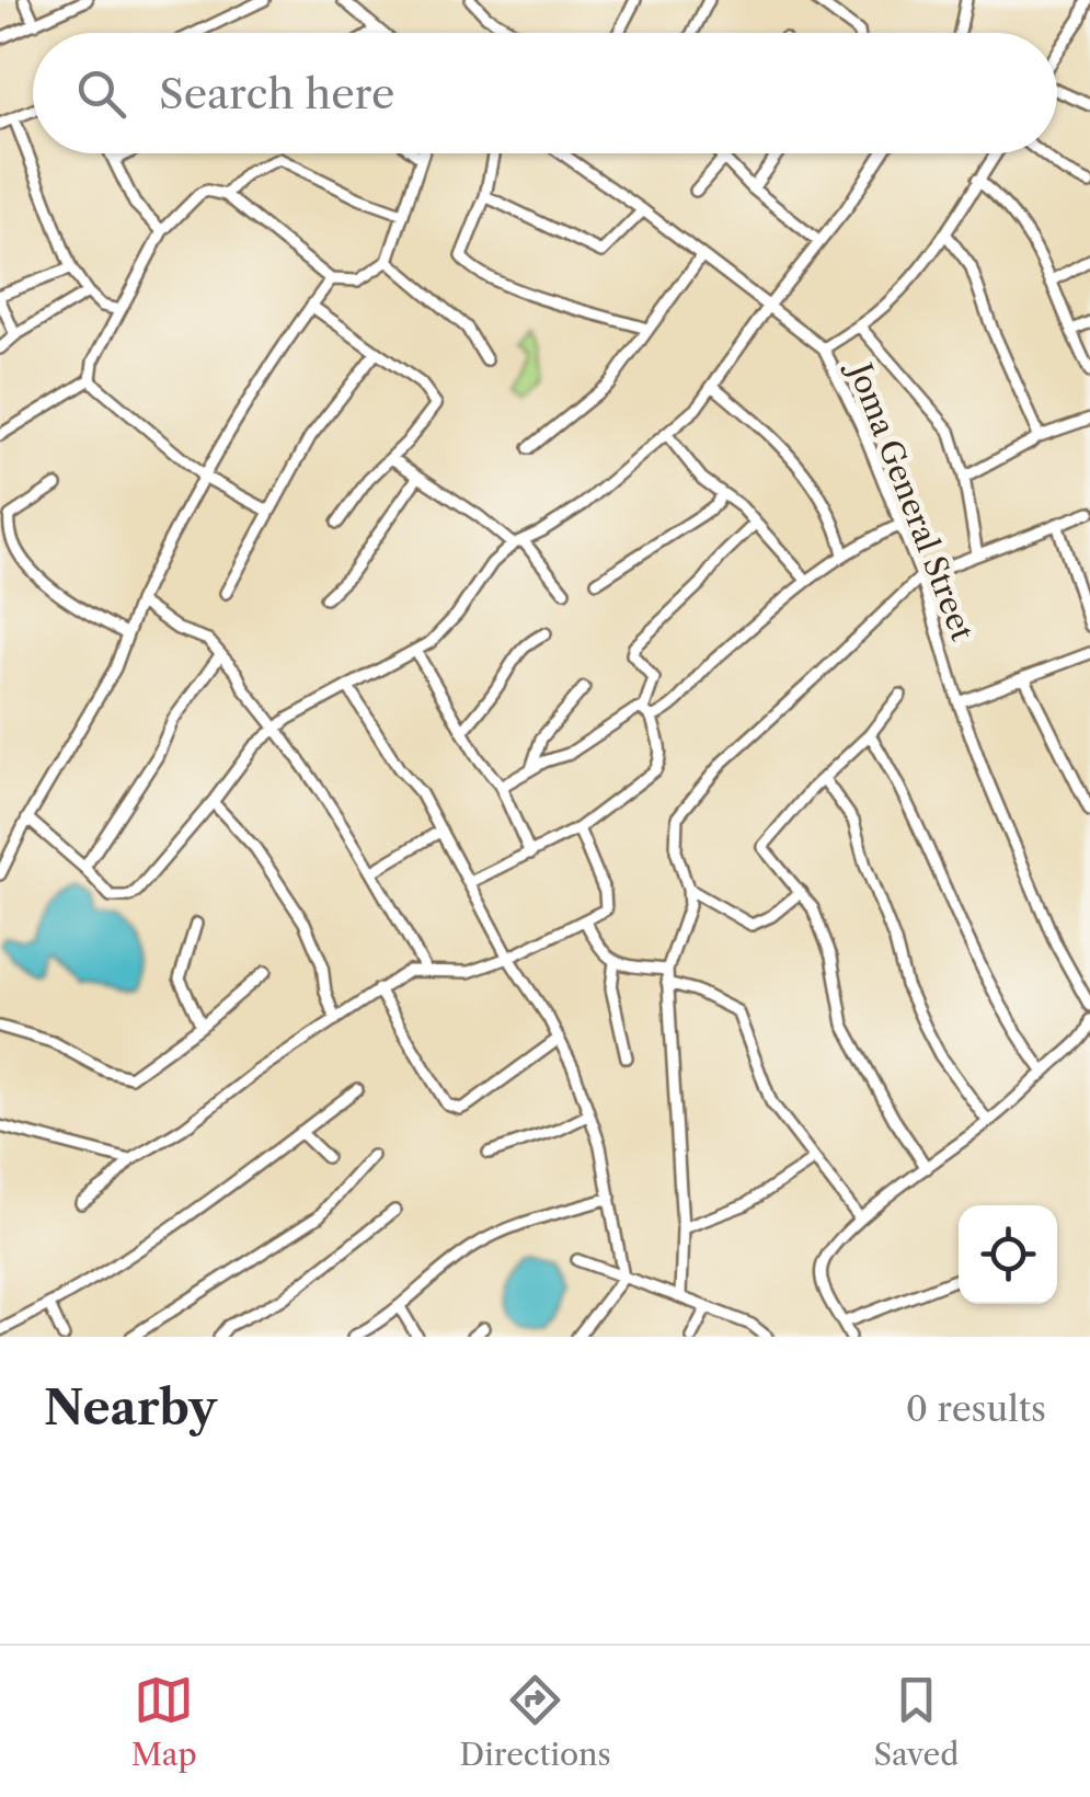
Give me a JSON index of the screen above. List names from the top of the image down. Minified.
{"streets":{"street":["Joma General Street"]},"page":{"search":"Search here","heading":["Nearby","0 results"],"nav":["Map","Directions","Saved"]}}
